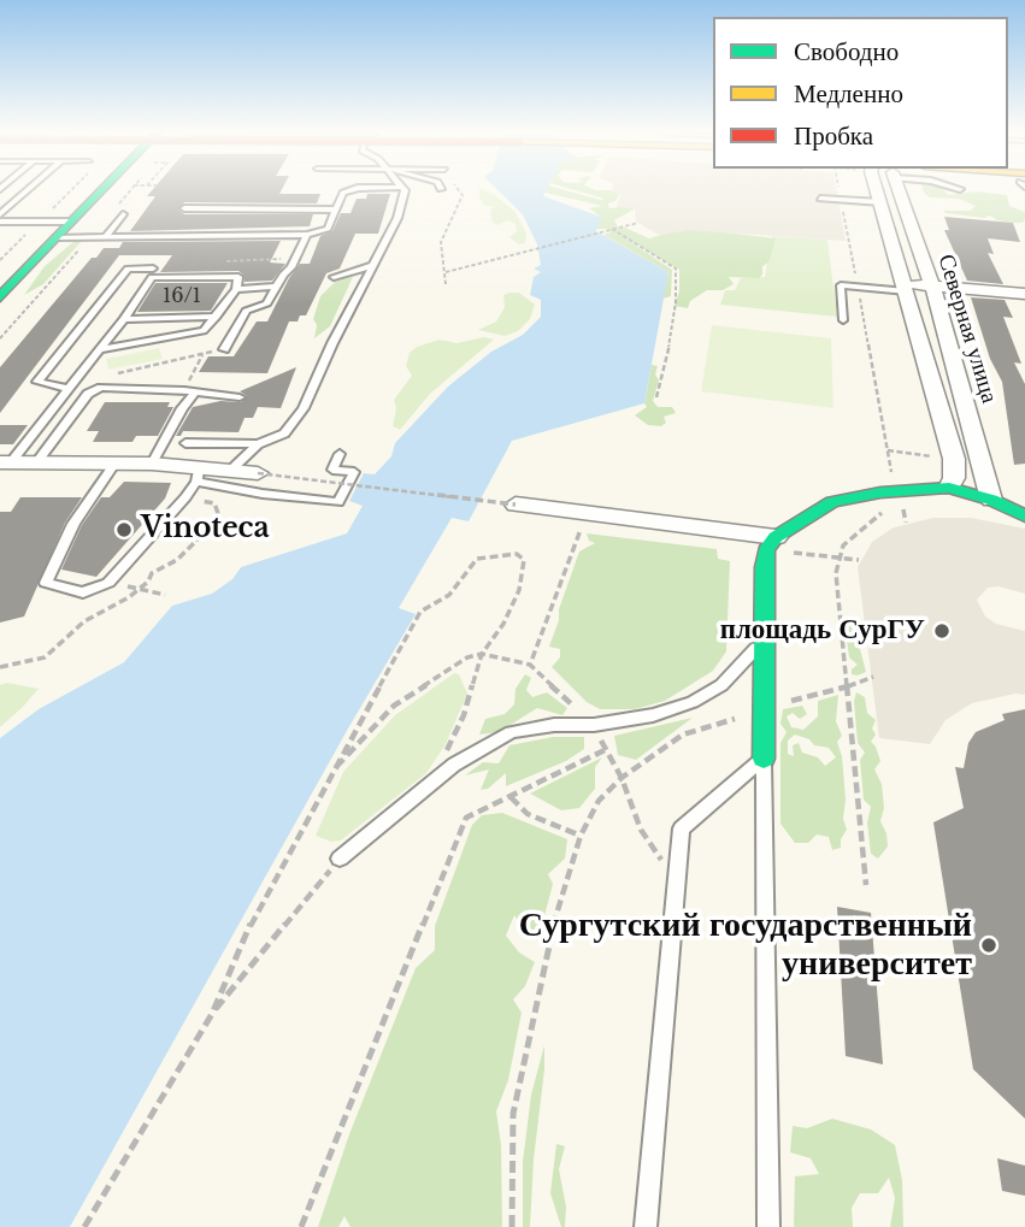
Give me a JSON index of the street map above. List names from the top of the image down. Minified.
{"streets":{"street":["Северная улица"]},"places":["Vinoteca","площадь СурГУ","Сургутский государственный университет"],"house_numbers":["16/1"],"legend":["Свободно","Медленно","Пробка"]}
